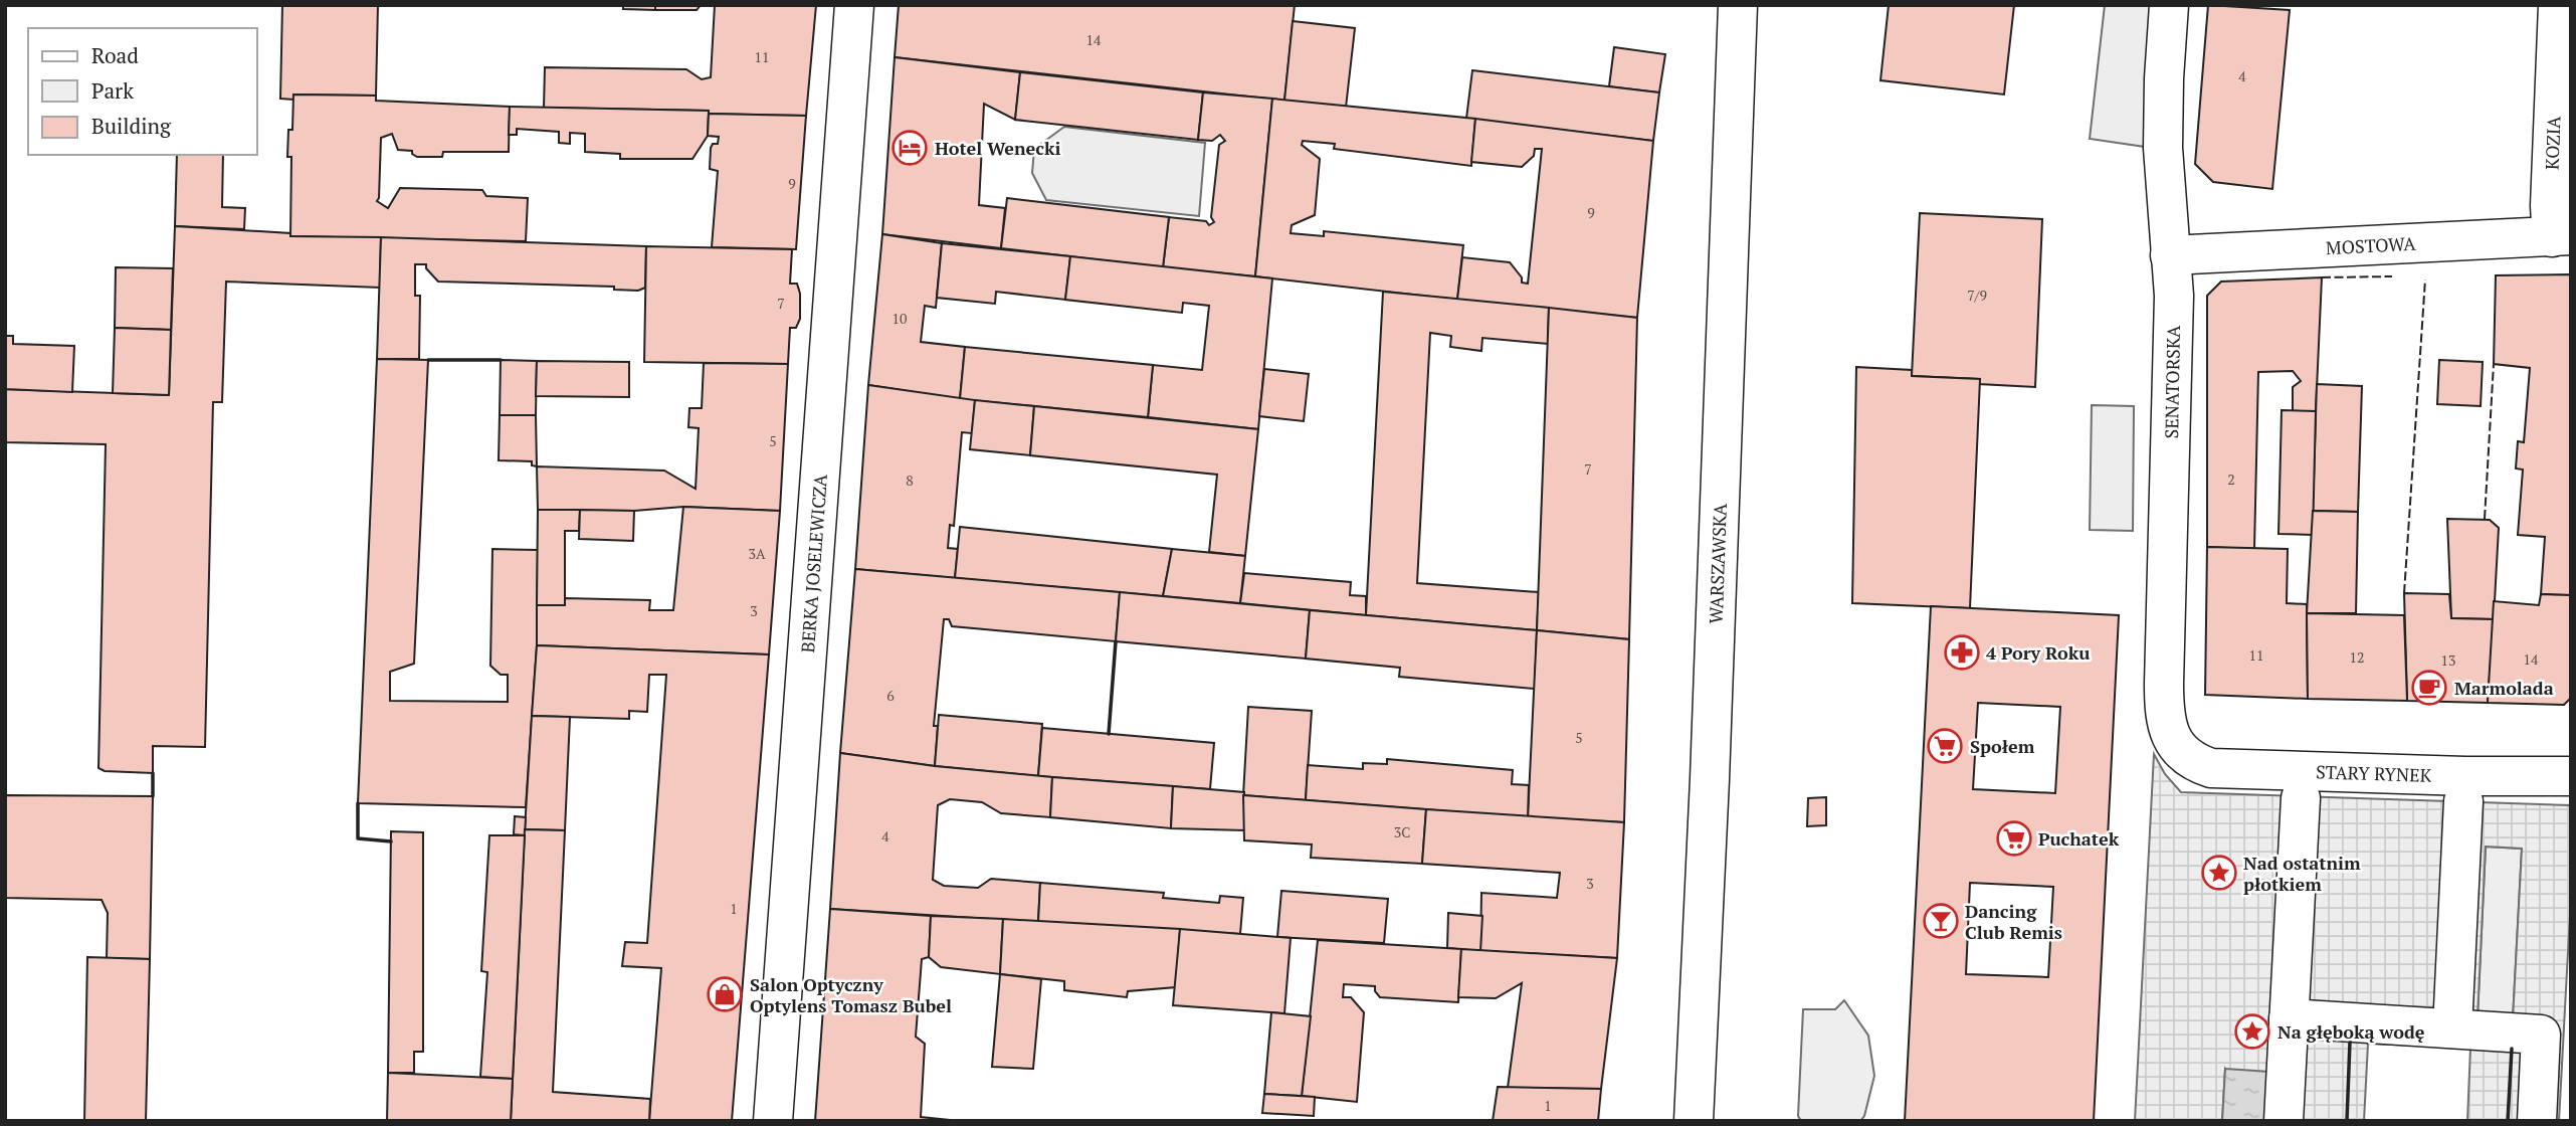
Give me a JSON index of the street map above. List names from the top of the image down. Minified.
{"streets":{"street":["KOZIA","MOSTOWA","SENATORSKA","BERKA JOSELEWICZA","WARSZAWSKA","STARY RYNEK"]},"crossings":[["KOZIA","MOSTOWA"],["MOSTOWA","SENATORSKA"],["SENATORSKA","STARY RYNEK"]],"places":{"hotel":["Hotel Wenecki"],"pharmacy":["4 Pory Roku"],"cafe":["Marmolada"],"supermarket":["Społem","Puchatek"],"place":["Nad ostatnim płotkiem","Na głęboką wodę"],"bar":["Dancing Club Remis"],"shop":["Salon Optyczny Optylens Tomasz Bubel"]},"house_numbers":["14","11","4","9","9","7/9","7","10","5","7","2","8","3A","3","11","12","14","13","6","5","3C","4","3","1","1"],"legend":["Road","Park","Building"]}
